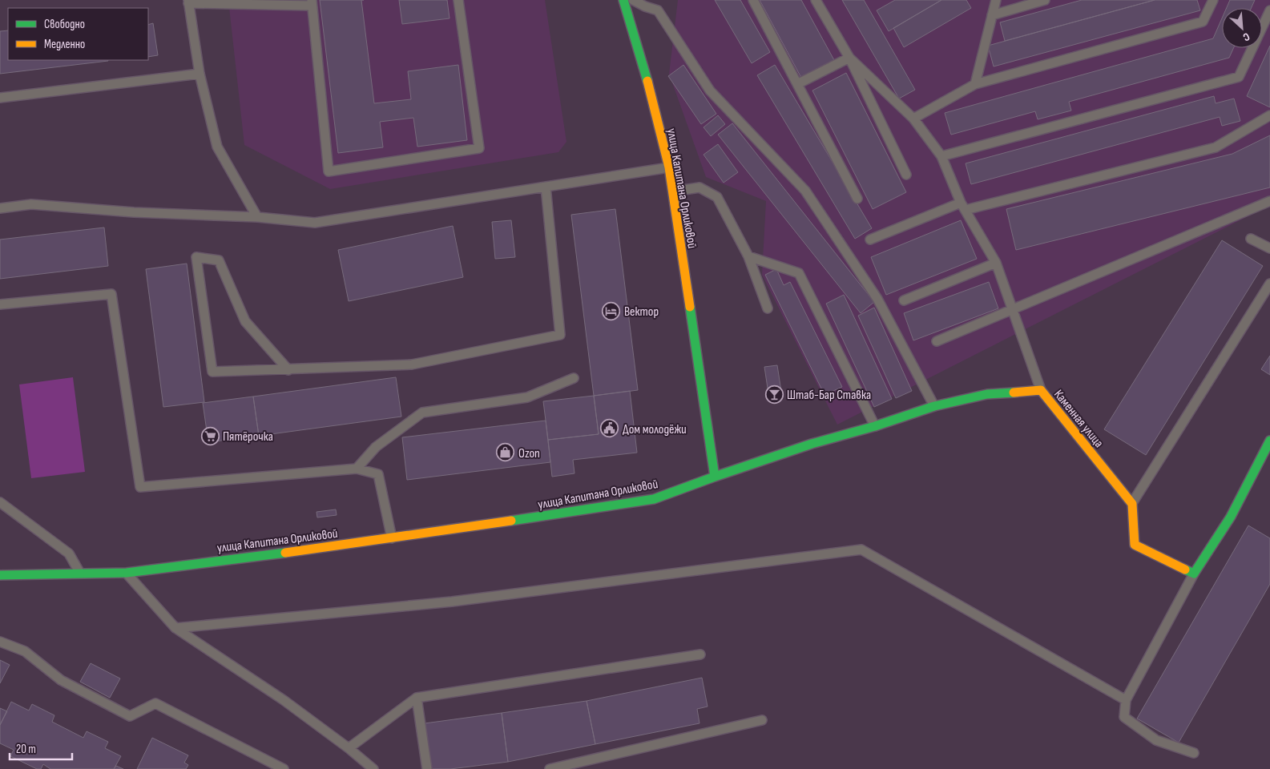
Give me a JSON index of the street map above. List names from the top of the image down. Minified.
{"streets":{"street":["улица Капитана Орликовой","Каменная улица"]},"crossings":[["улица Капитана Орликовой","Каменная улица"]],"places":{"hotel":["Вектор"],"bar":["Штаб-Бар Ставка"],"public building":["Дом молодёжи"],"supermarket":["Пятёрочка"],"shop":["Ozon"]},"legend":["Свободно","Медленно"],"scale_bar":"20 m","north":"bottom right"}
